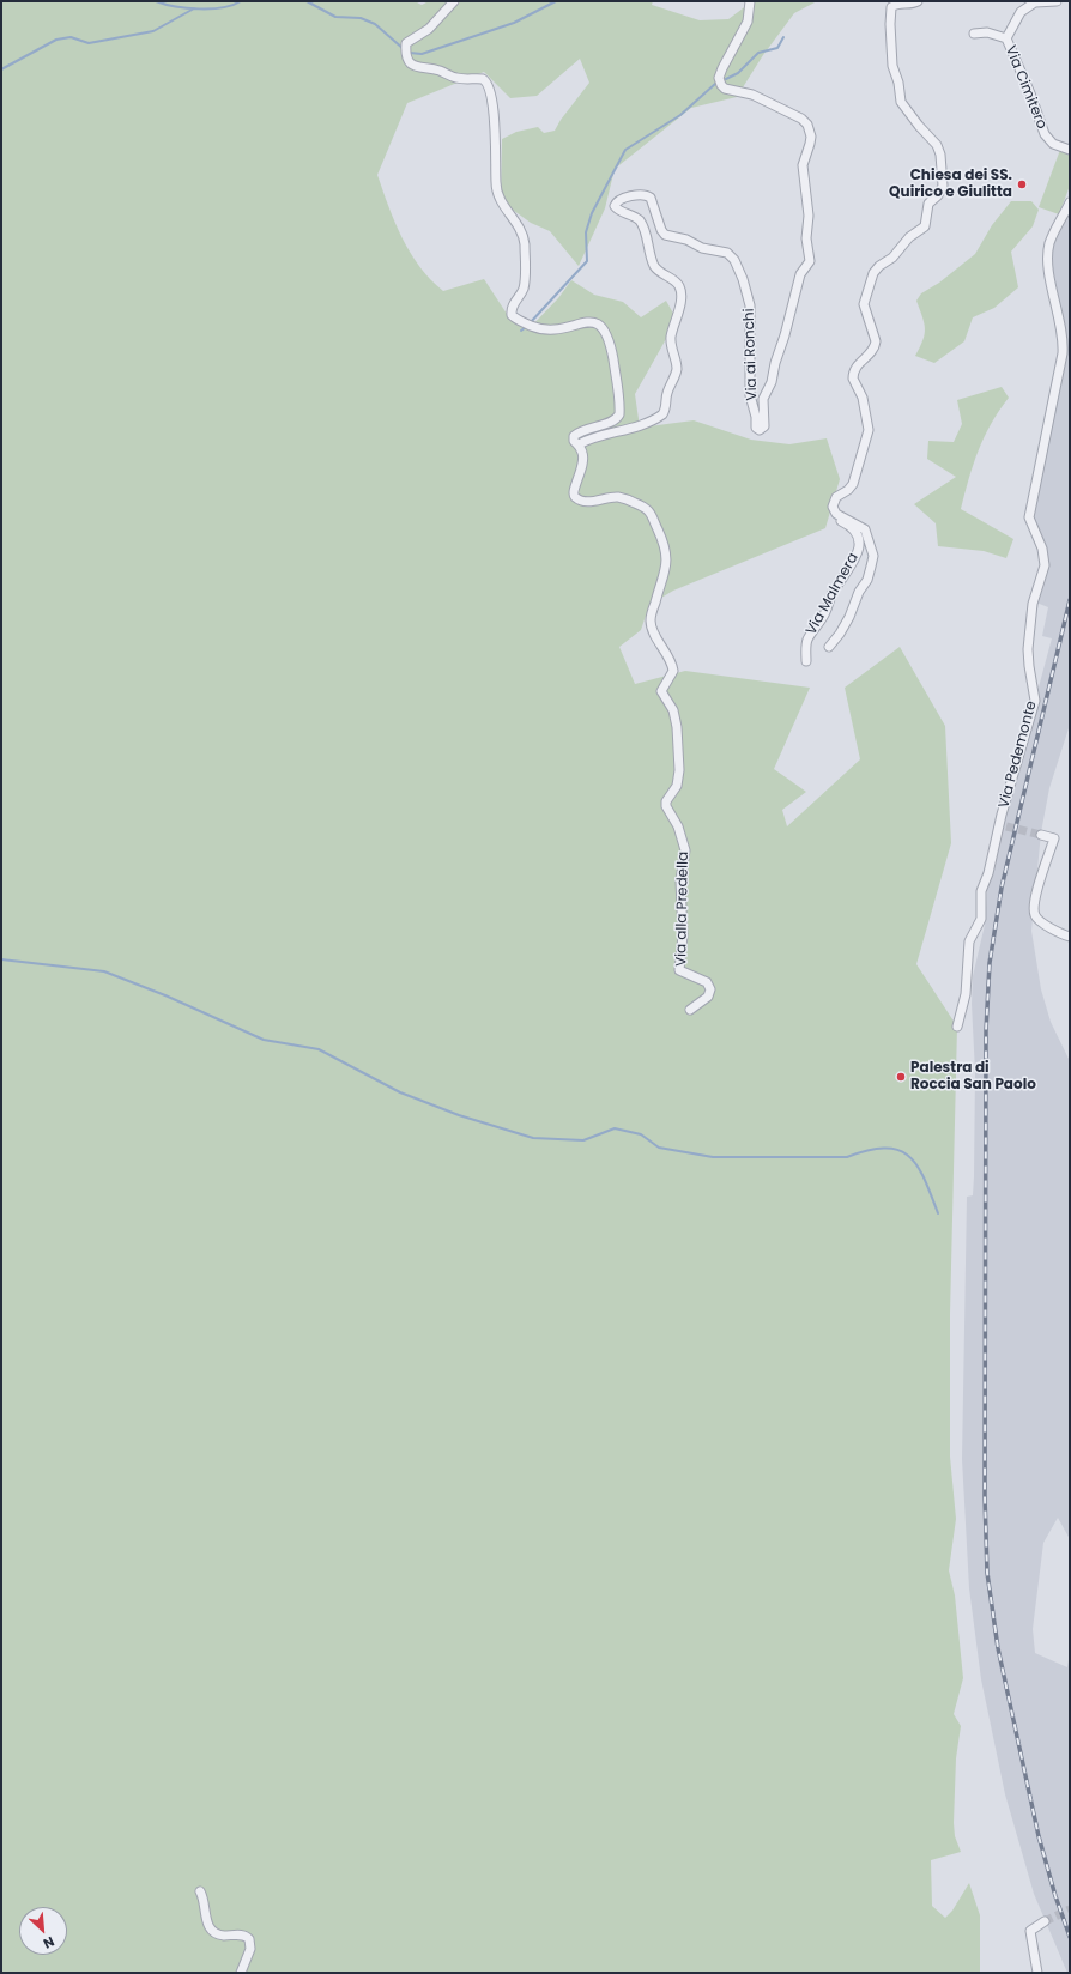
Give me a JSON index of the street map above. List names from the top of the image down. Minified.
{"streets":{"street":["Via Cimitero","Via ai Ronchi","Via Malmera","Via Pedemonte","Via alla Predella"]},"crossings":[["Via ai Ronchi","Via alla Predella"]],"places":["Chiesa dei SS. Quirico e Giulitta","Palestra di Roccia San Paolo"],"north":"bottom right"}
